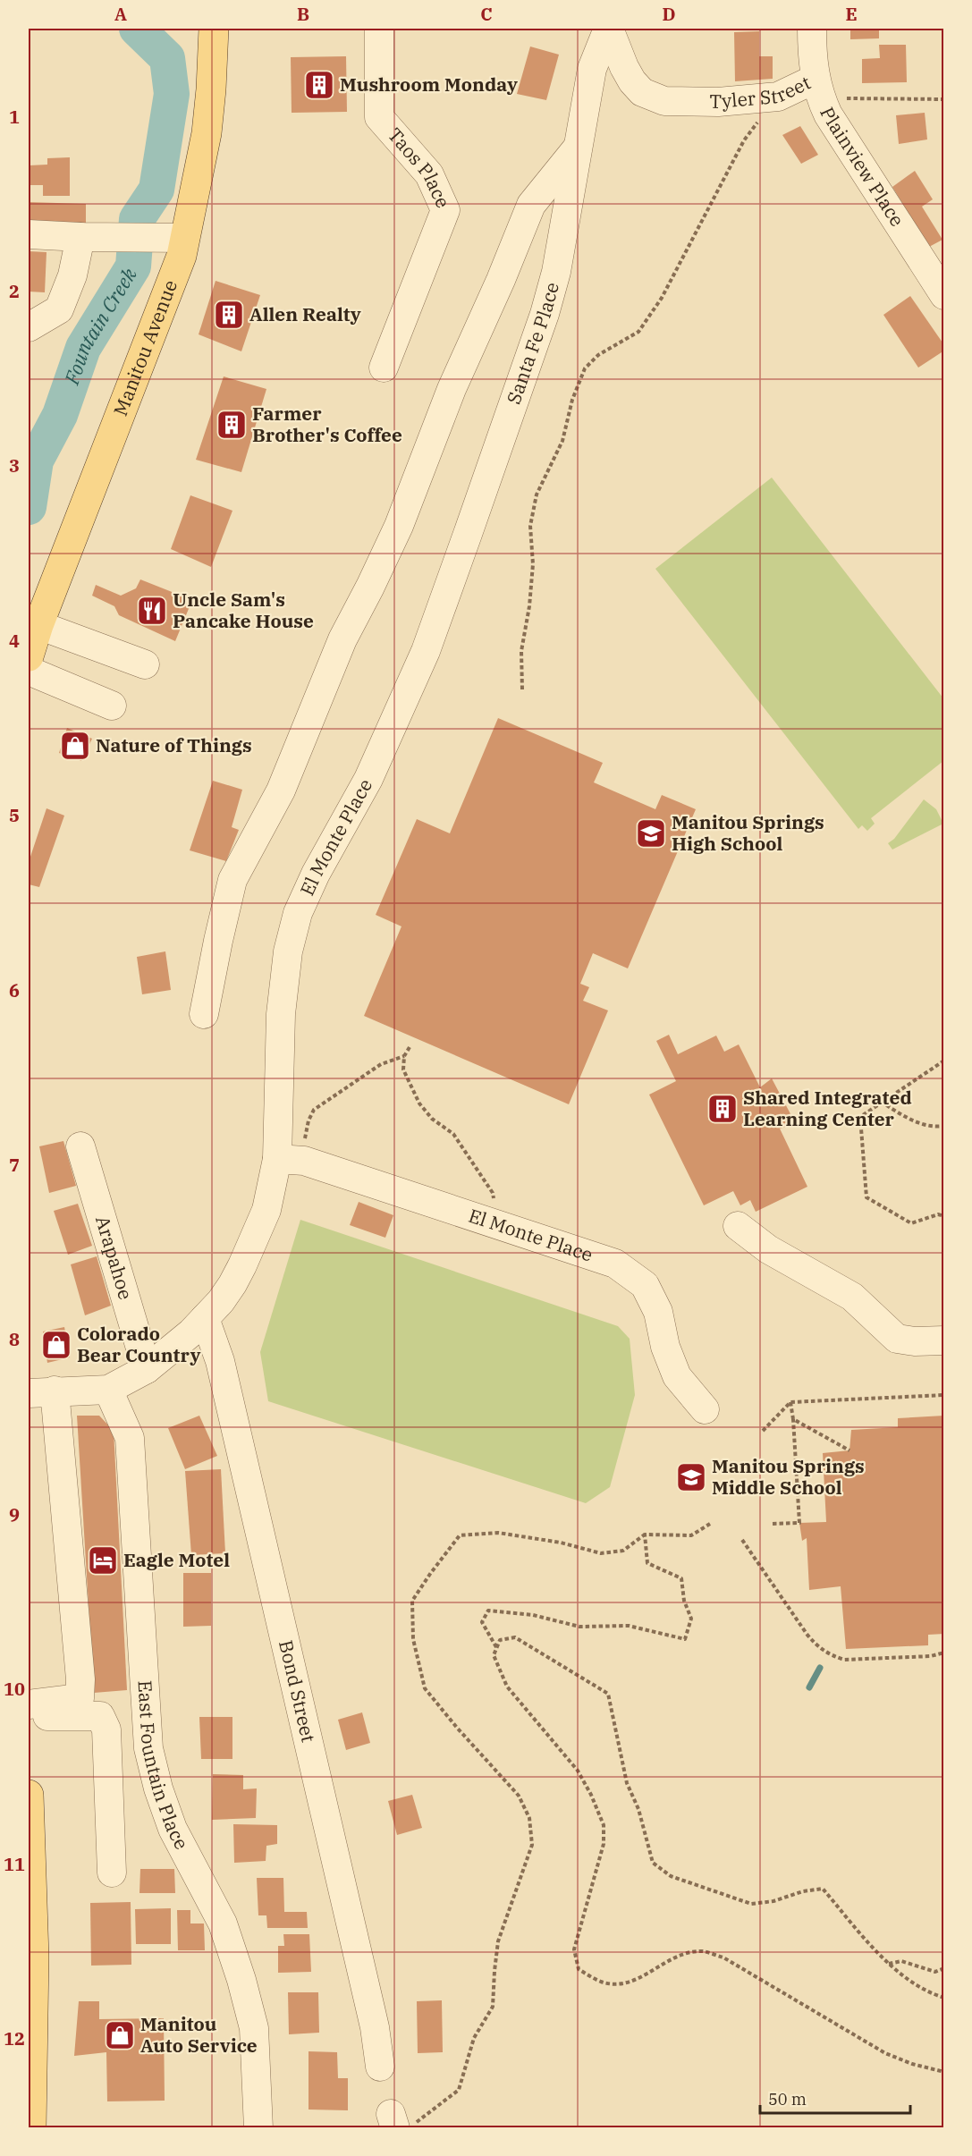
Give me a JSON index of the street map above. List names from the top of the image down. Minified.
{"streets":{"main road":["Manitou Avenue"],"street":["Tyler Street","Plainview Place","Taos Place","Santa Fe Place","El Monte Place","Arapahoe","Bond Street","East Fountain Place"]},"crossings":[["Tyler Street","Plainview Place"],["Tyler Street","Santa Fe Place"],["Santa Fe Place","El Monte Place"],["El Monte Place","Arapahoe"],["El Monte Place","Bond Street"],["El Monte Place","East Fountain Place"]],"water":["Fountain Creek"],"places":{"building":["Mushroom Monday","Allen Realty","Farmer Brother's Coffee","Shared Integrated Learning Center"],"restaurant":["Uncle Sam's Pancake House"],"shop":["Nature of Things","Colorado Bear Country","Manitou Auto Service"],"school or university":["Manitou Springs High School","Manitou Springs Middle School"],"hotel":["Eagle Motel"]},"scale_bar":"50 m","grid":{"columns":["A","B","C","D","E"],"rows":["1","2","3","4","5","6","7","8","9","10","11","12"]}}
